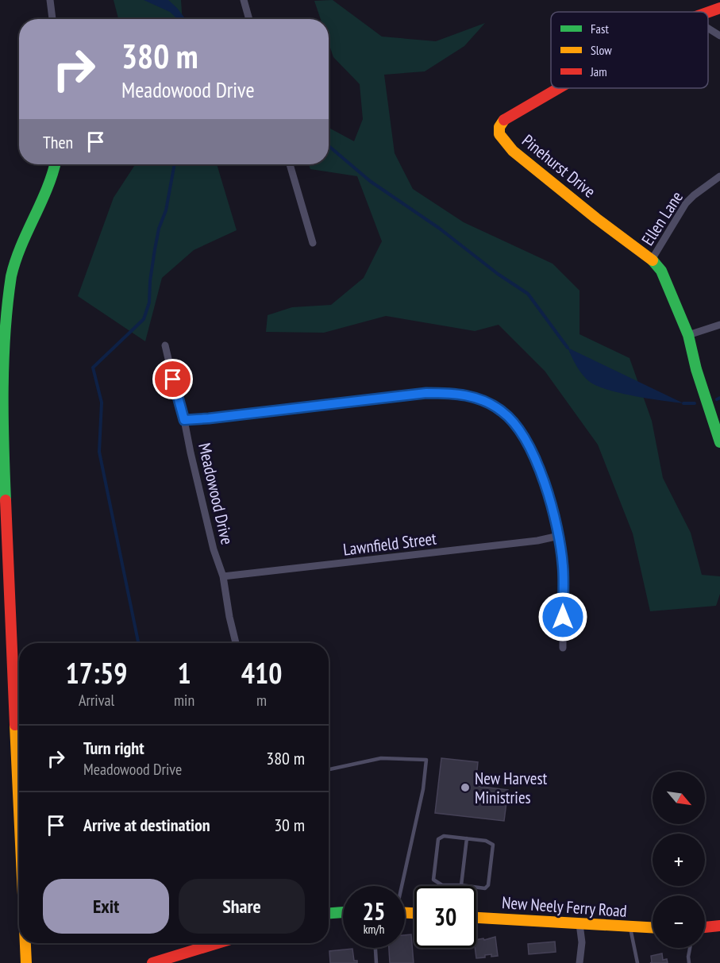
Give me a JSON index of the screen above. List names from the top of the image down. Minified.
{"streets":{"street":["Pinehurst Drive","Ellen Lane","Meadowood Drive","Lawnfield Street","New Neely Ferry Road"]},"crossings":[["Pinehurst Drive","Ellen Lane"],["Meadowood Drive","Lawnfield Street"]],"places":["New Harvest Ministries"],"legend":["Fast","Slow","Jam"],"north":"bottom right","page":{"turn":["380 m","Meadowood Drive"],"then":"Then","eta":["17:59","Arrival","1","min","410","m"],"list":[{"name":"Turn right","note":"Meadowood Drive","value":"380 m"},{"name":"Arrive at destination","value":"30 m"}],"map_buttons":["+","−"],"buttons":["Exit","Share"],"speed":"25 km/h","limit":"30"}}
